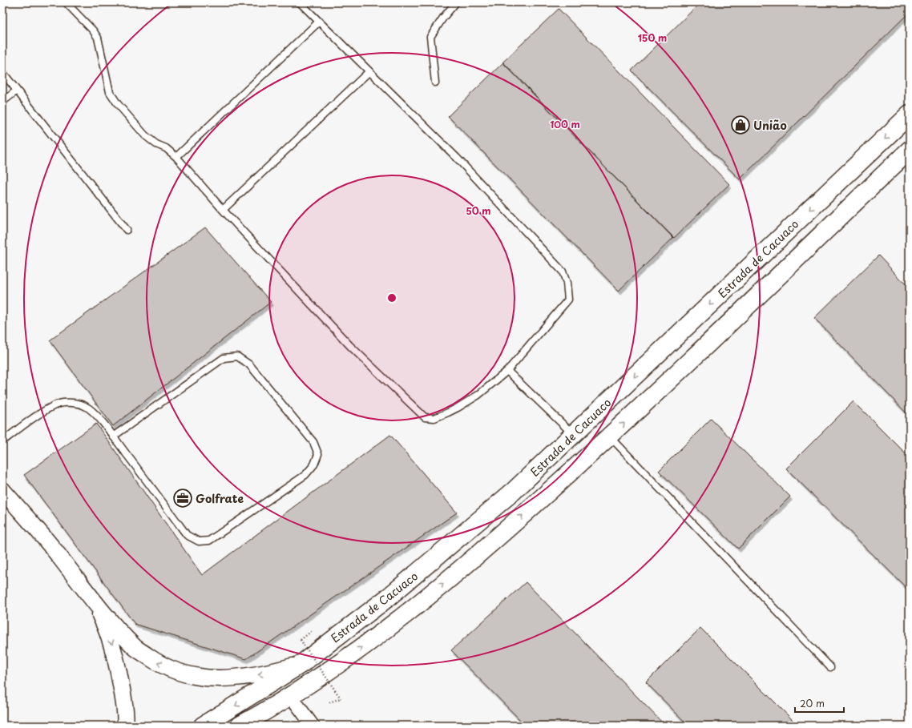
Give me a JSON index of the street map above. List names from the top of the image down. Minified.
{"streets":{"main road":["Estrada de Cacuaco"]},"places":{"shop":["União"],"office":["Golfrate"]},"scale_bar":"20 m","rings":["150 m","100 m","50 m"]}
